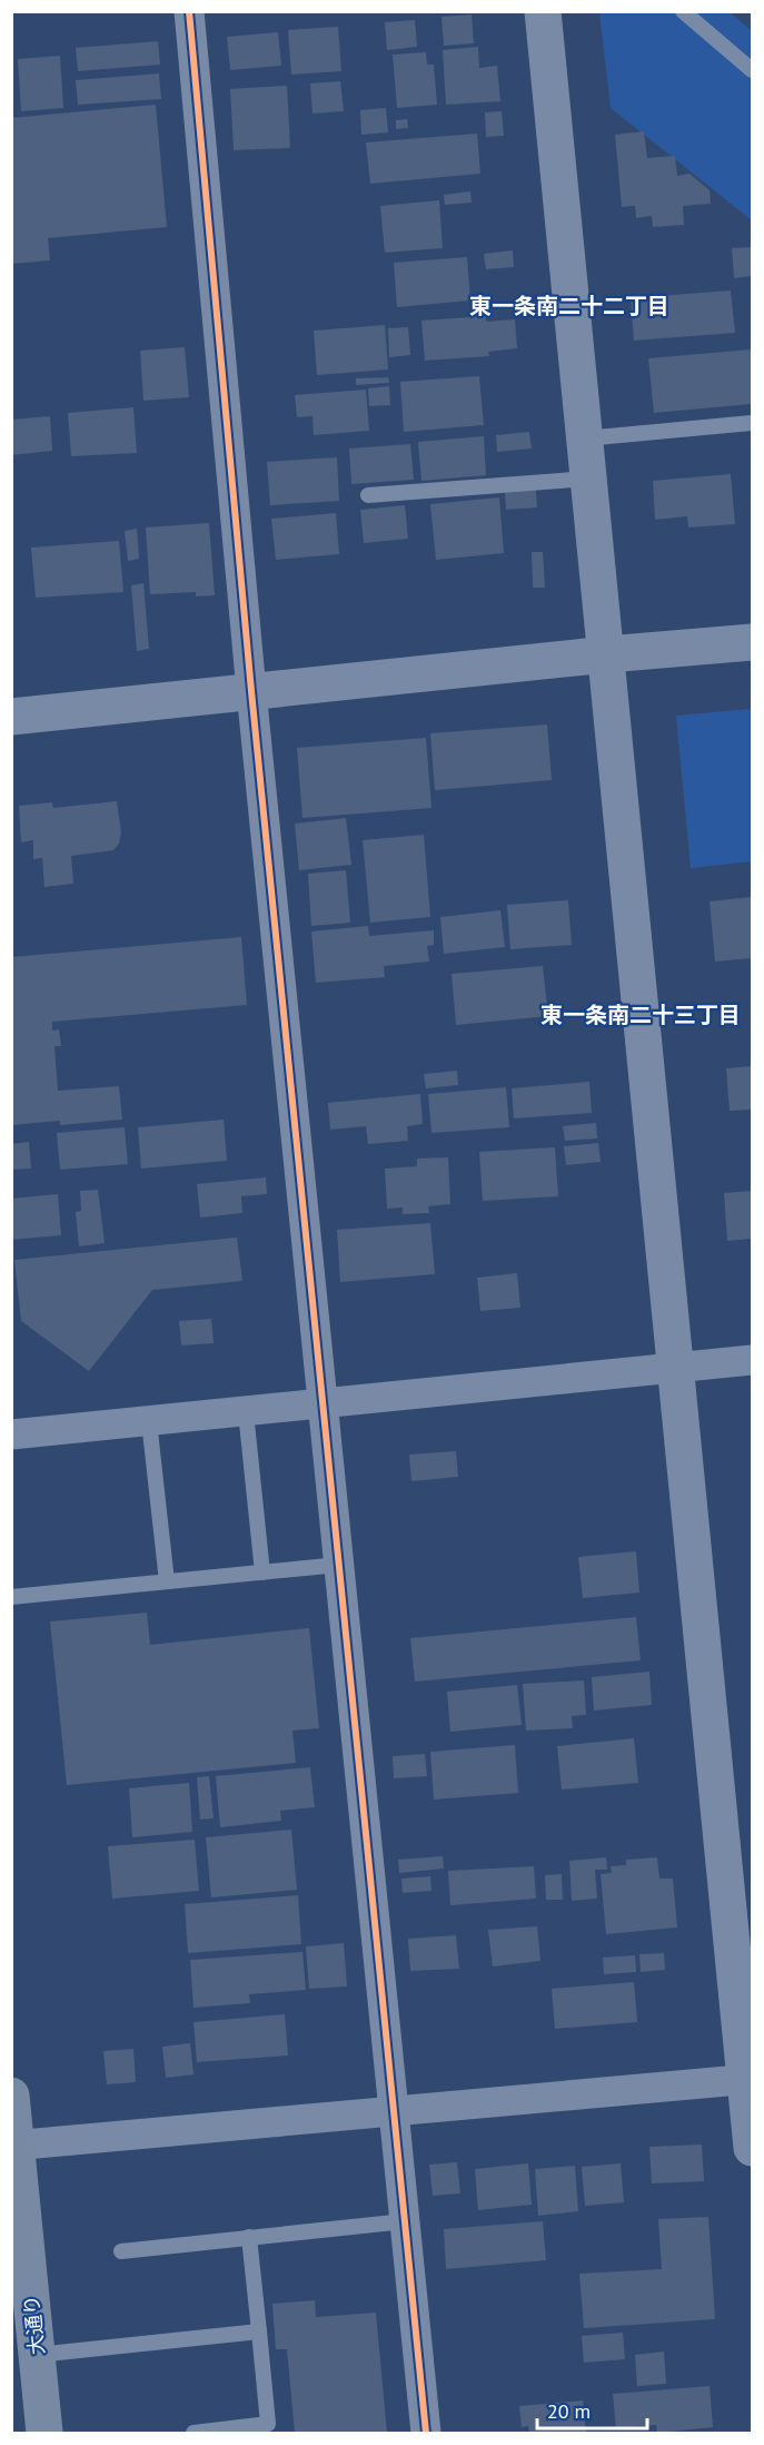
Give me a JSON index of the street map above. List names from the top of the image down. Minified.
{"streets":{"highway":["大通り"]},"districts":["東一条南二十二丁目","東一条南二十三丁目"],"scale_bar":"20 m"}
